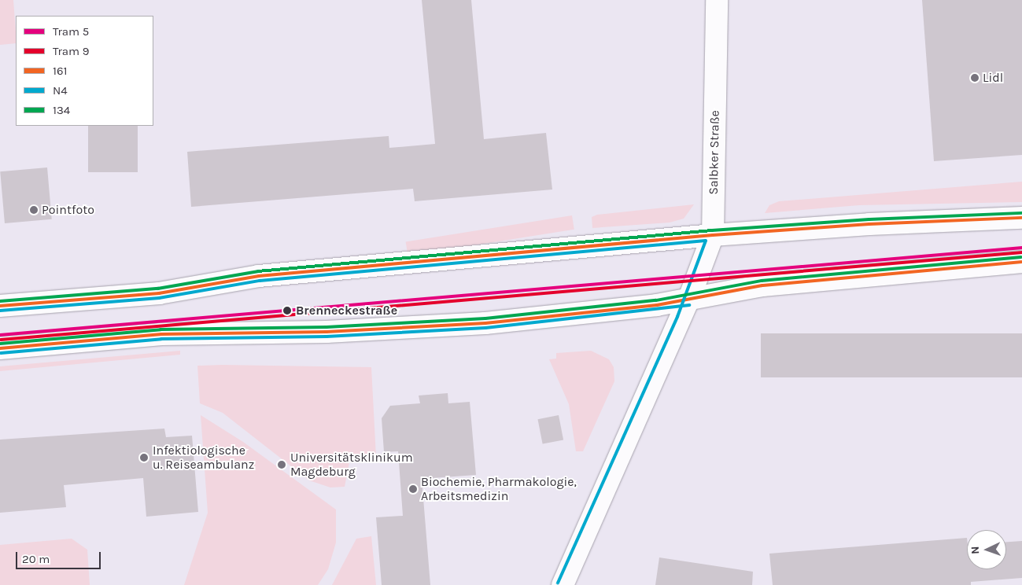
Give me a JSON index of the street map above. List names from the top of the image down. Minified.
{"streets":{"main road":["Salbker Straße"]},"places":["Lidl","Pointfoto","Brenneckestraße","Infektiologische u. Reiseambulanz","Universitätsklinikum Magdeburg","Biochemie, Pharmakologie, Arbeitsmedizin"],"lines":["transit line 134","transit line 161","transit line N4","tram line 5","tram line 9"],"legend":["Tram 5","Tram 9","161","N4","134"],"scale_bar":"20 m","north":"left"}
